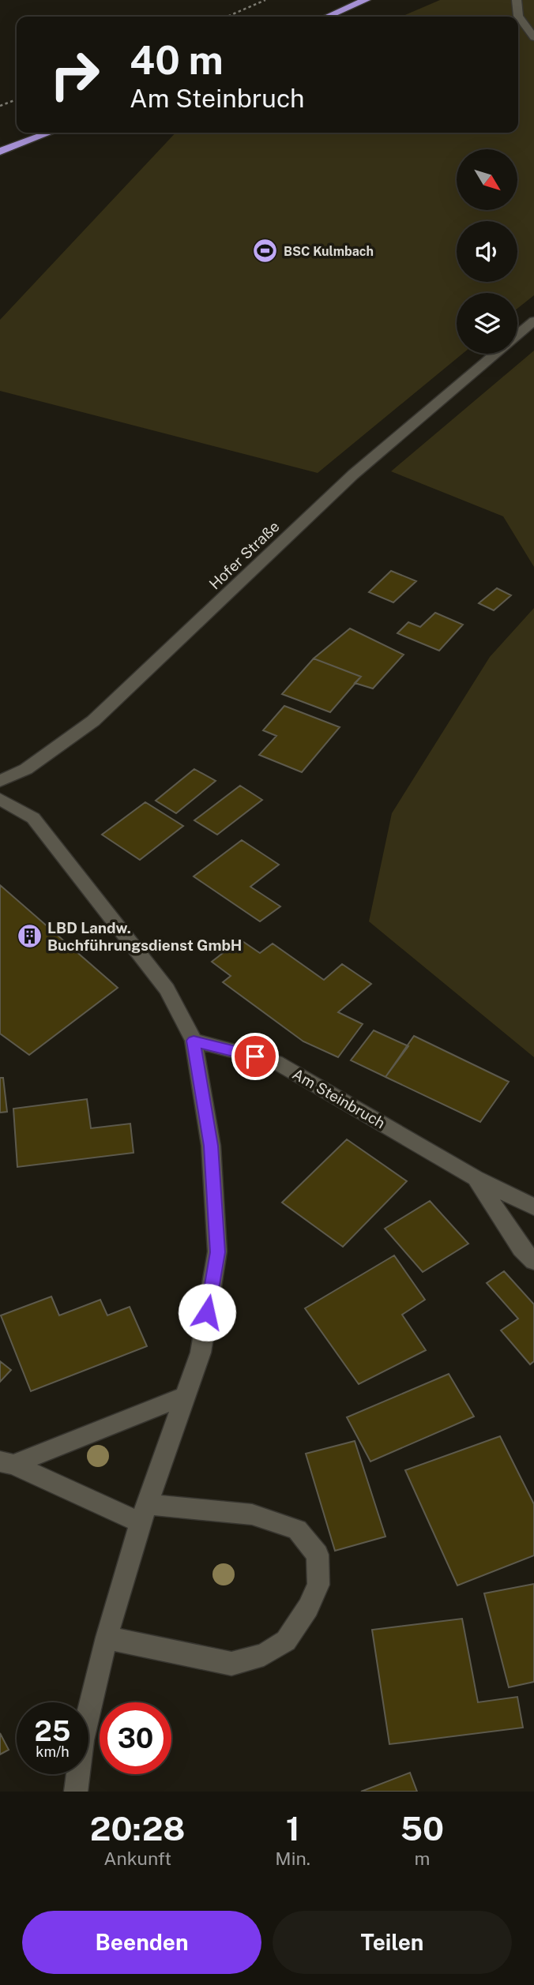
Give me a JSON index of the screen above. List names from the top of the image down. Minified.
{"streets":{"street":["Hofer Straße","Am Steinbruch"]},"places":{"sports":["BSC Kulmbach"],"building":["LBD Landw. Buchführungsdienst GmbH"]},"north":"bottom right","page":{"turn":["40 m","Am Steinbruch"],"speed":"25 km/h","limit":"30","eta":["20:28","Ankunft","1","Min.","50","m"],"buttons":["Beenden","Teilen"]}}
